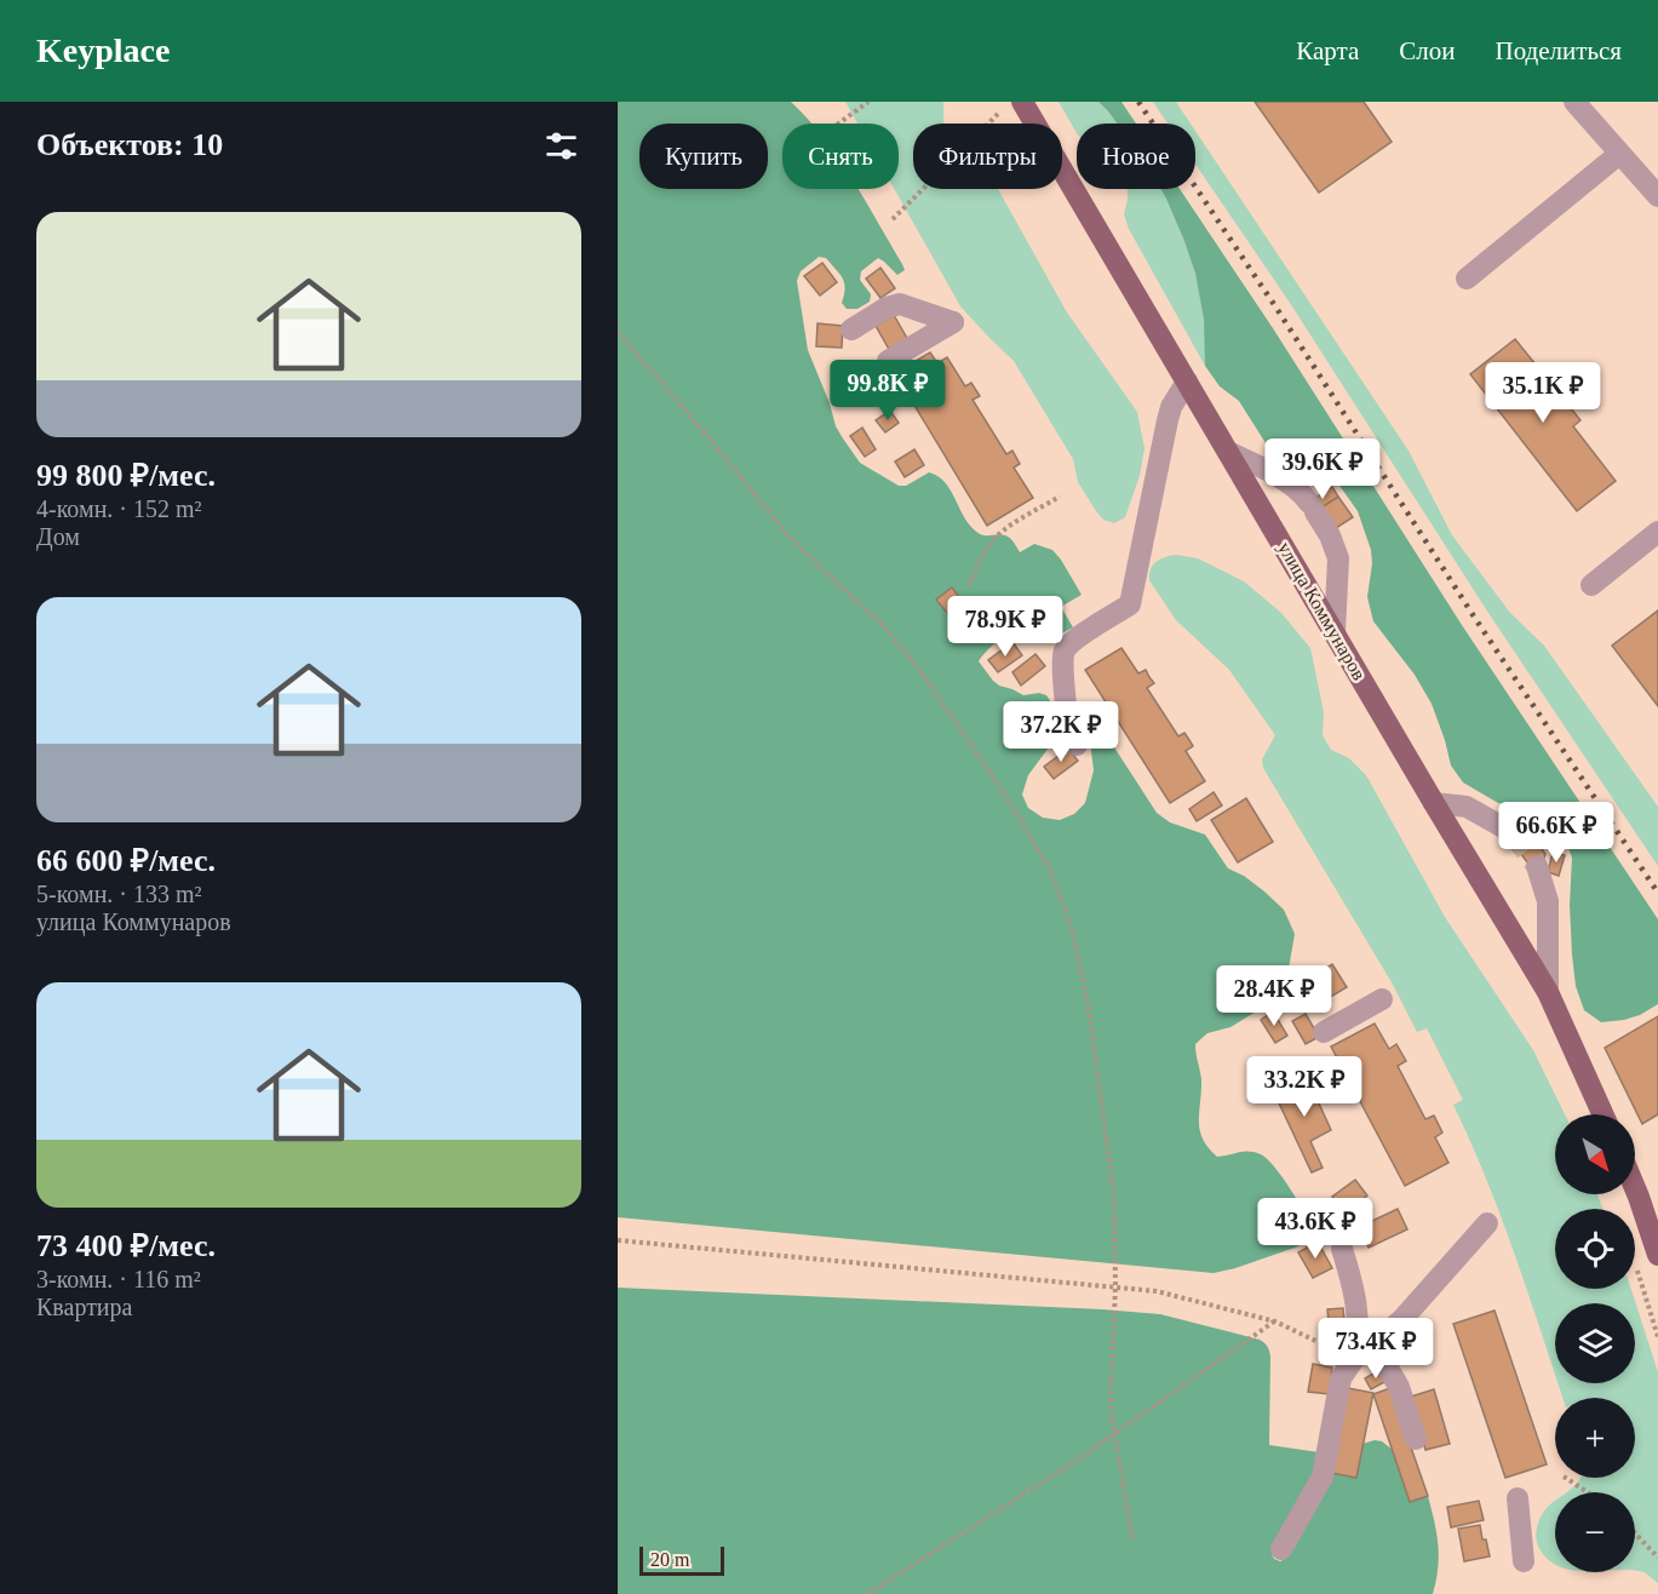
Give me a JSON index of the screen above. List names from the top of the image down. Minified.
{"streets":{"main road":["улица Коммунаров"]},"scale_bar":"20 m","north":"bottom right","page":{"header":"Keyplace","nav":["Карта","Слои","Поделиться"],"heading":"Объектов: 10","chip":["Купить","Снять","Фильтры","Новое"],"list":[{"name":"99 800 ₽/мес.","note":"4-комн. · 152 m² · Дом"},{"name":"66 600 ₽/мес.","note":"5-комн. · 133 m² · улица Коммунаров"},{"name":"73 400 ₽/мес.","note":"3-комн. · 116 m² · Квартира"}],"price":["99.8K ₽","35.1K ₽","39.6K ₽","78.9K ₽","37.2K ₽","66.6K ₽","28.4K ₽","33.2K ₽","43.6K ₽","73.4K ₽"],"map_buttons":["+","−"],"scale":"20 m"}}
